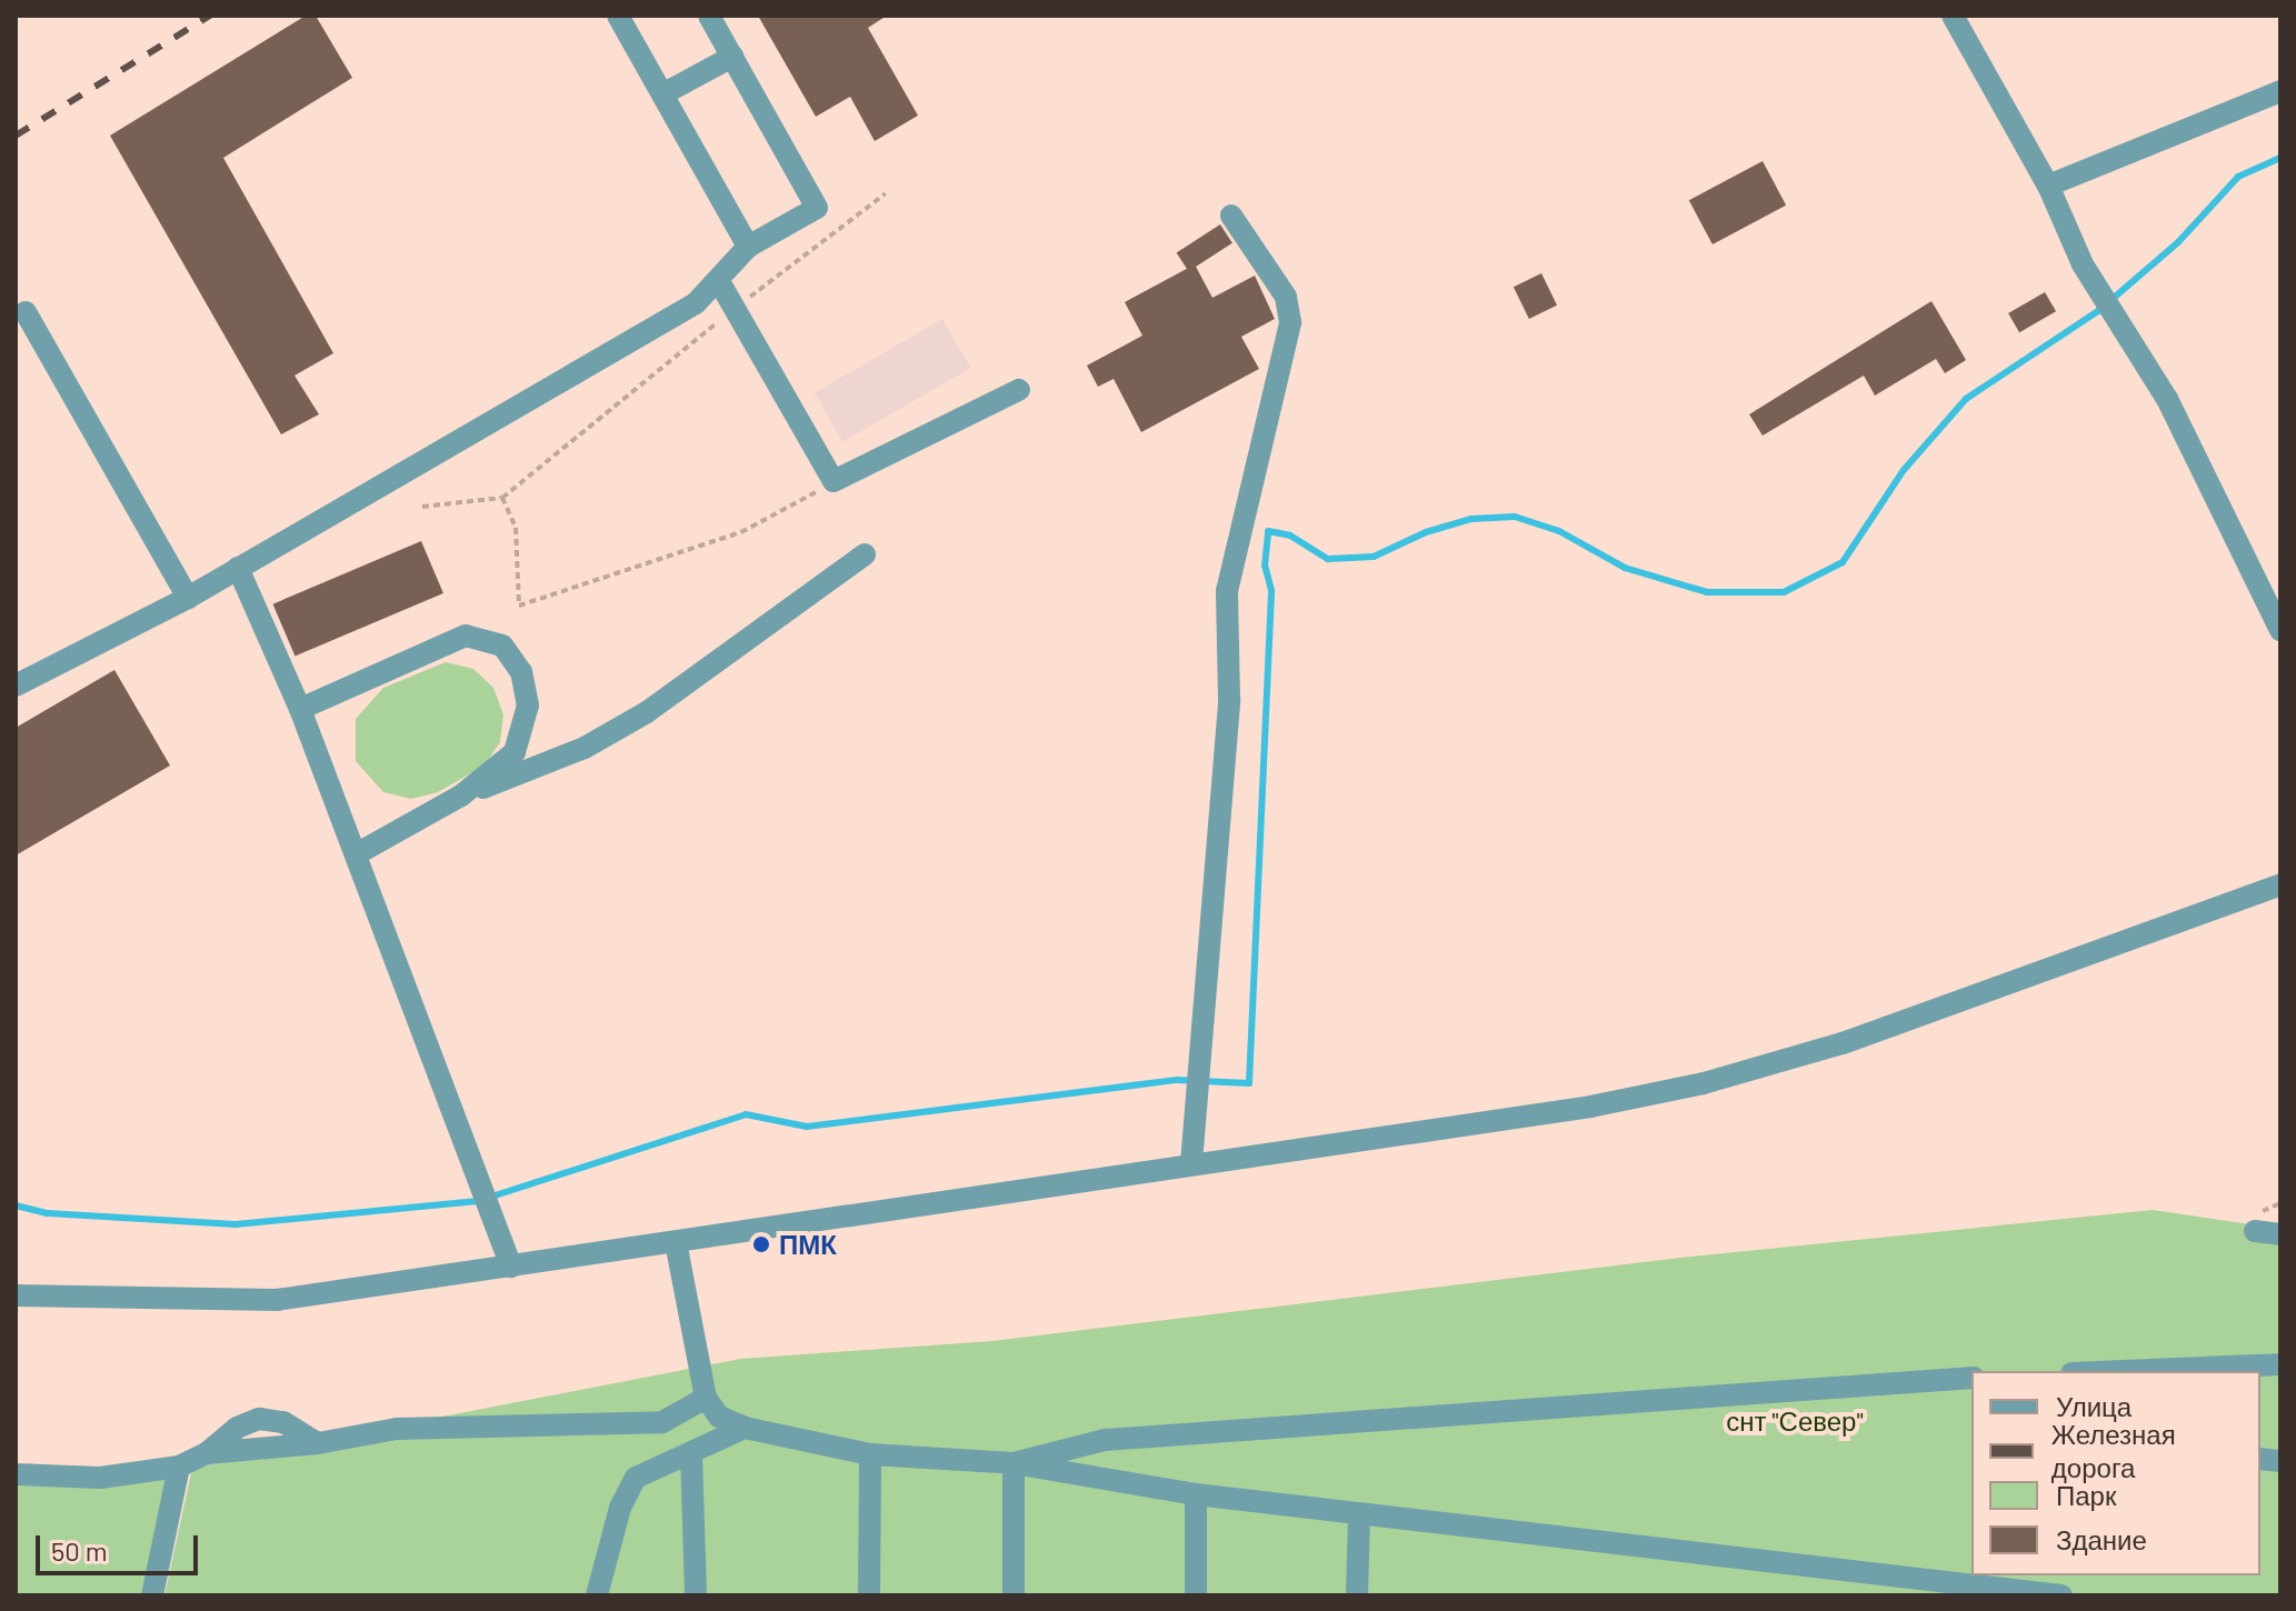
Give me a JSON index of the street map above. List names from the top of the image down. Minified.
{"parks":["снт \"Север\""],"places":["ПМК"],"legend":["Улица","Железная дорога","Парк","Здание"],"scale_bar":"50 m"}
